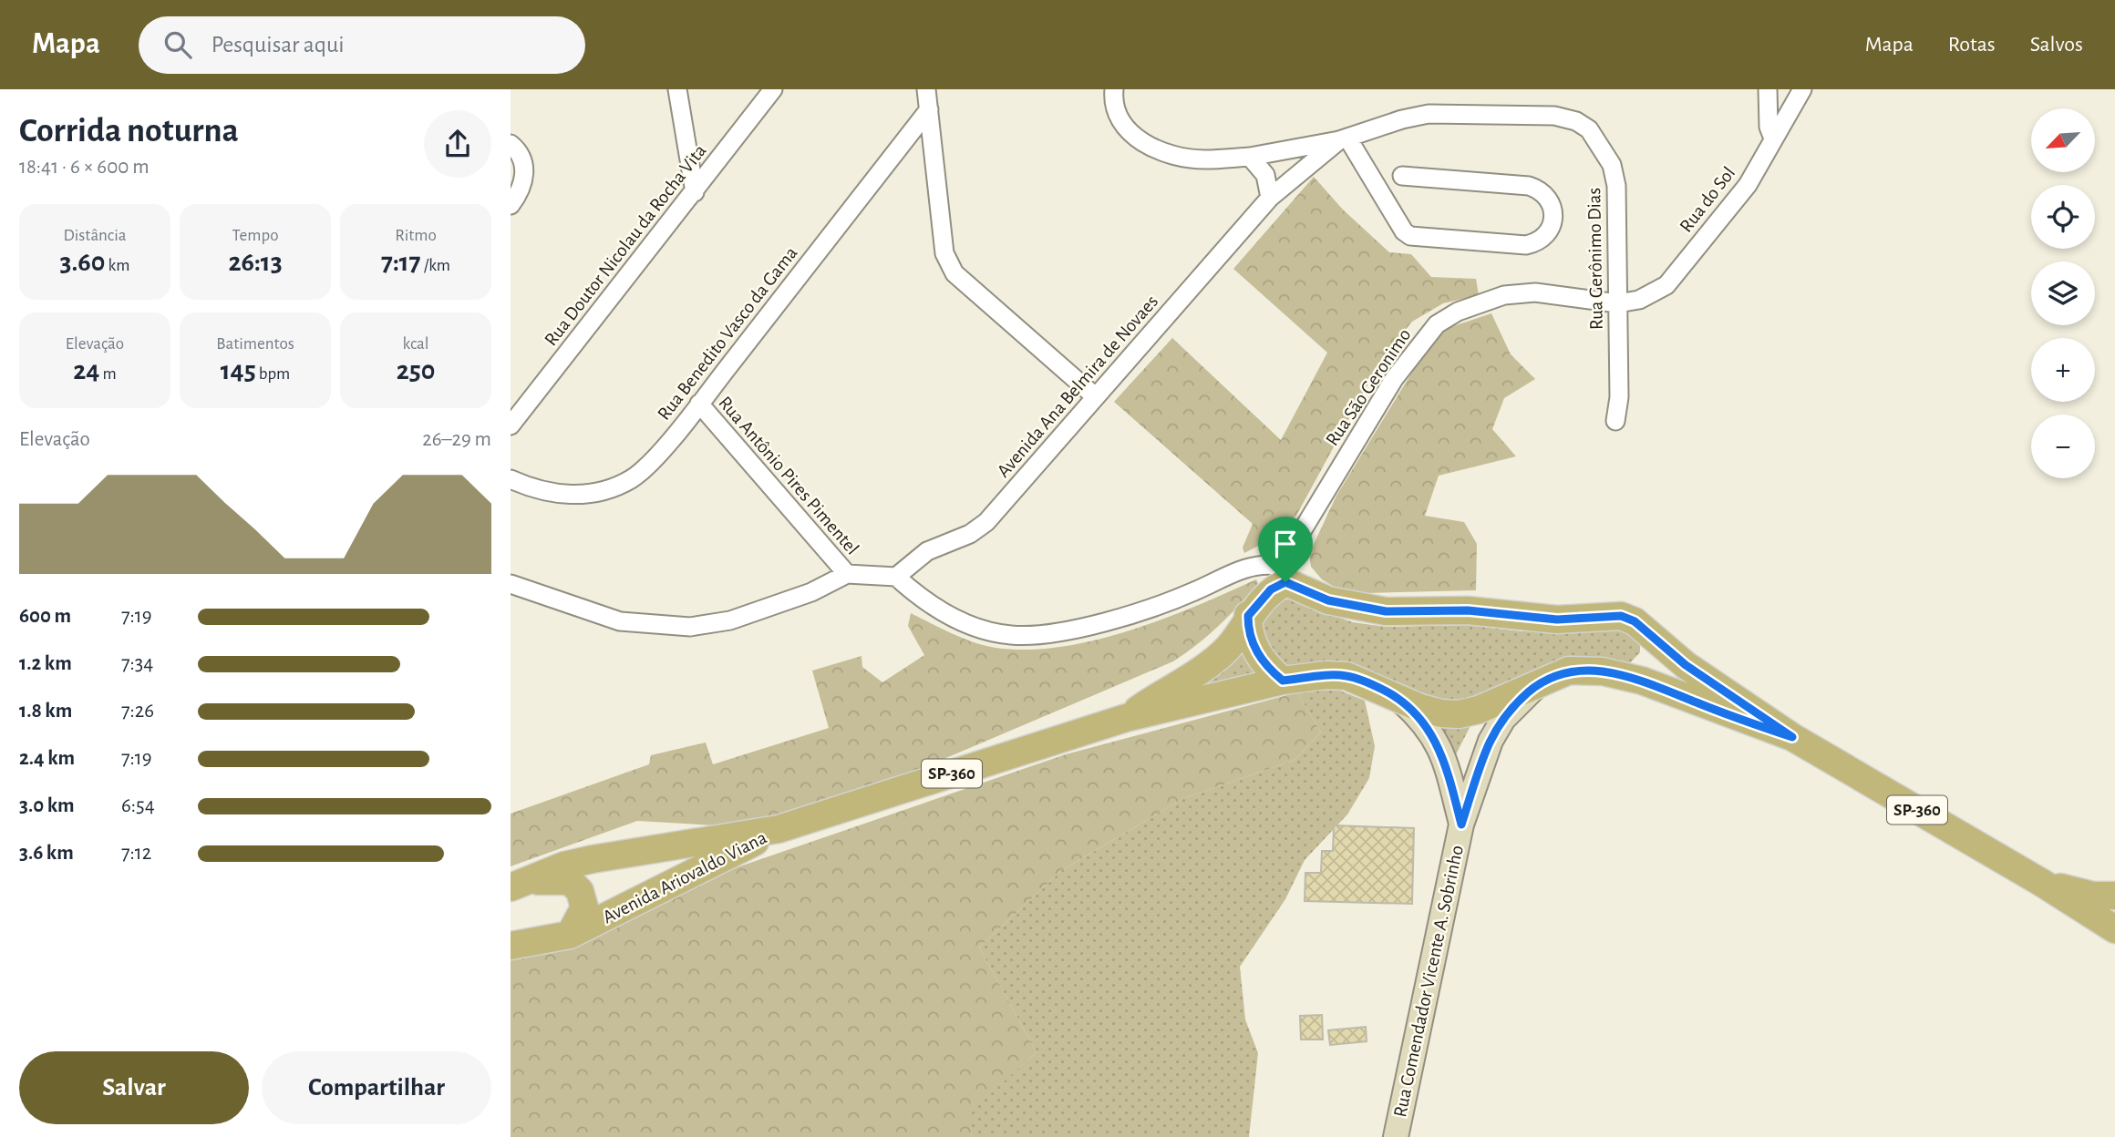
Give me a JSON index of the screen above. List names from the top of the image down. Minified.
{"streets":{"main road":["SP-360","Avenida Ariovaldo Viana"],"street":["Rua do Sol","Rua Doutor Nicolau da Rocha Vita","Rua Gerônimo Dias","Rua Benedito Vasco da Gama","Avenida Ana Belmira de Novaes","Rua São Geronimo","Rua Antônio Pires Pimentel","Rua Comendador Vicente A. Sobrinho"]},"crossings":[["Rua do Sol","Rua Gerônimo Dias"],["Rua do Sol","Rua São Geronimo"],["Rua Gerônimo Dias","Avenida Ana Belmira de Novaes"],["Rua Gerônimo Dias","Rua São Geronimo"],["Rua Benedito Vasco da Gama","Rua Antônio Pires Pimentel"],["Rua São Geronimo","SP-360"],["SP-360","Avenida Ariovaldo Viana"],["SP-360","Rua Comendador Vicente A. Sobrinho"]],"north":"bottom left","page":{"header":"Mapa","search":"Pesquisar aqui","nav":["Mapa","Rotas","Salvos"],"heading":["Corrida noturna","18:41 · 6 × 600 m"],"map_buttons":["+","−"],"stats":[["Distância","3.60 km"],["Tempo","26:13"],["Ritmo","7:17 /km"],["Elevação","24 m"],["Batimentos","145 bpm"],["kcal","250"]],"chart":["Elevação","26–29 m"],"list":[{"name":"600 m","note":"7:19"},{"name":"1.2 km","note":"7:34"},{"name":"1.8 km","note":"7:26"},{"name":"2.4 km","note":"7:19"},{"name":"3.0 km","note":"6:54"},{"name":"3.6 km","note":"7:12"}],"buttons":["Salvar","Compartilhar"]}}
